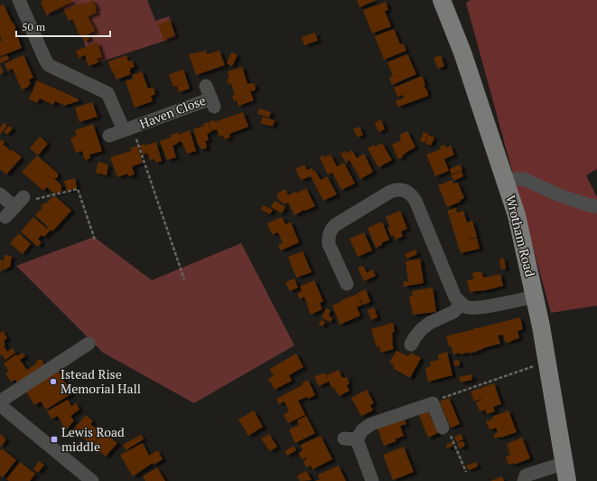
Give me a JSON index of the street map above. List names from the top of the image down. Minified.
{"streets":{"main road":["Wrotham Road"],"street":["Haven Close"]},"places":{"other":["Istead Rise Memorial Hall"],"transit":["Lewis Road middle"]},"scale_bar":"50 m"}
